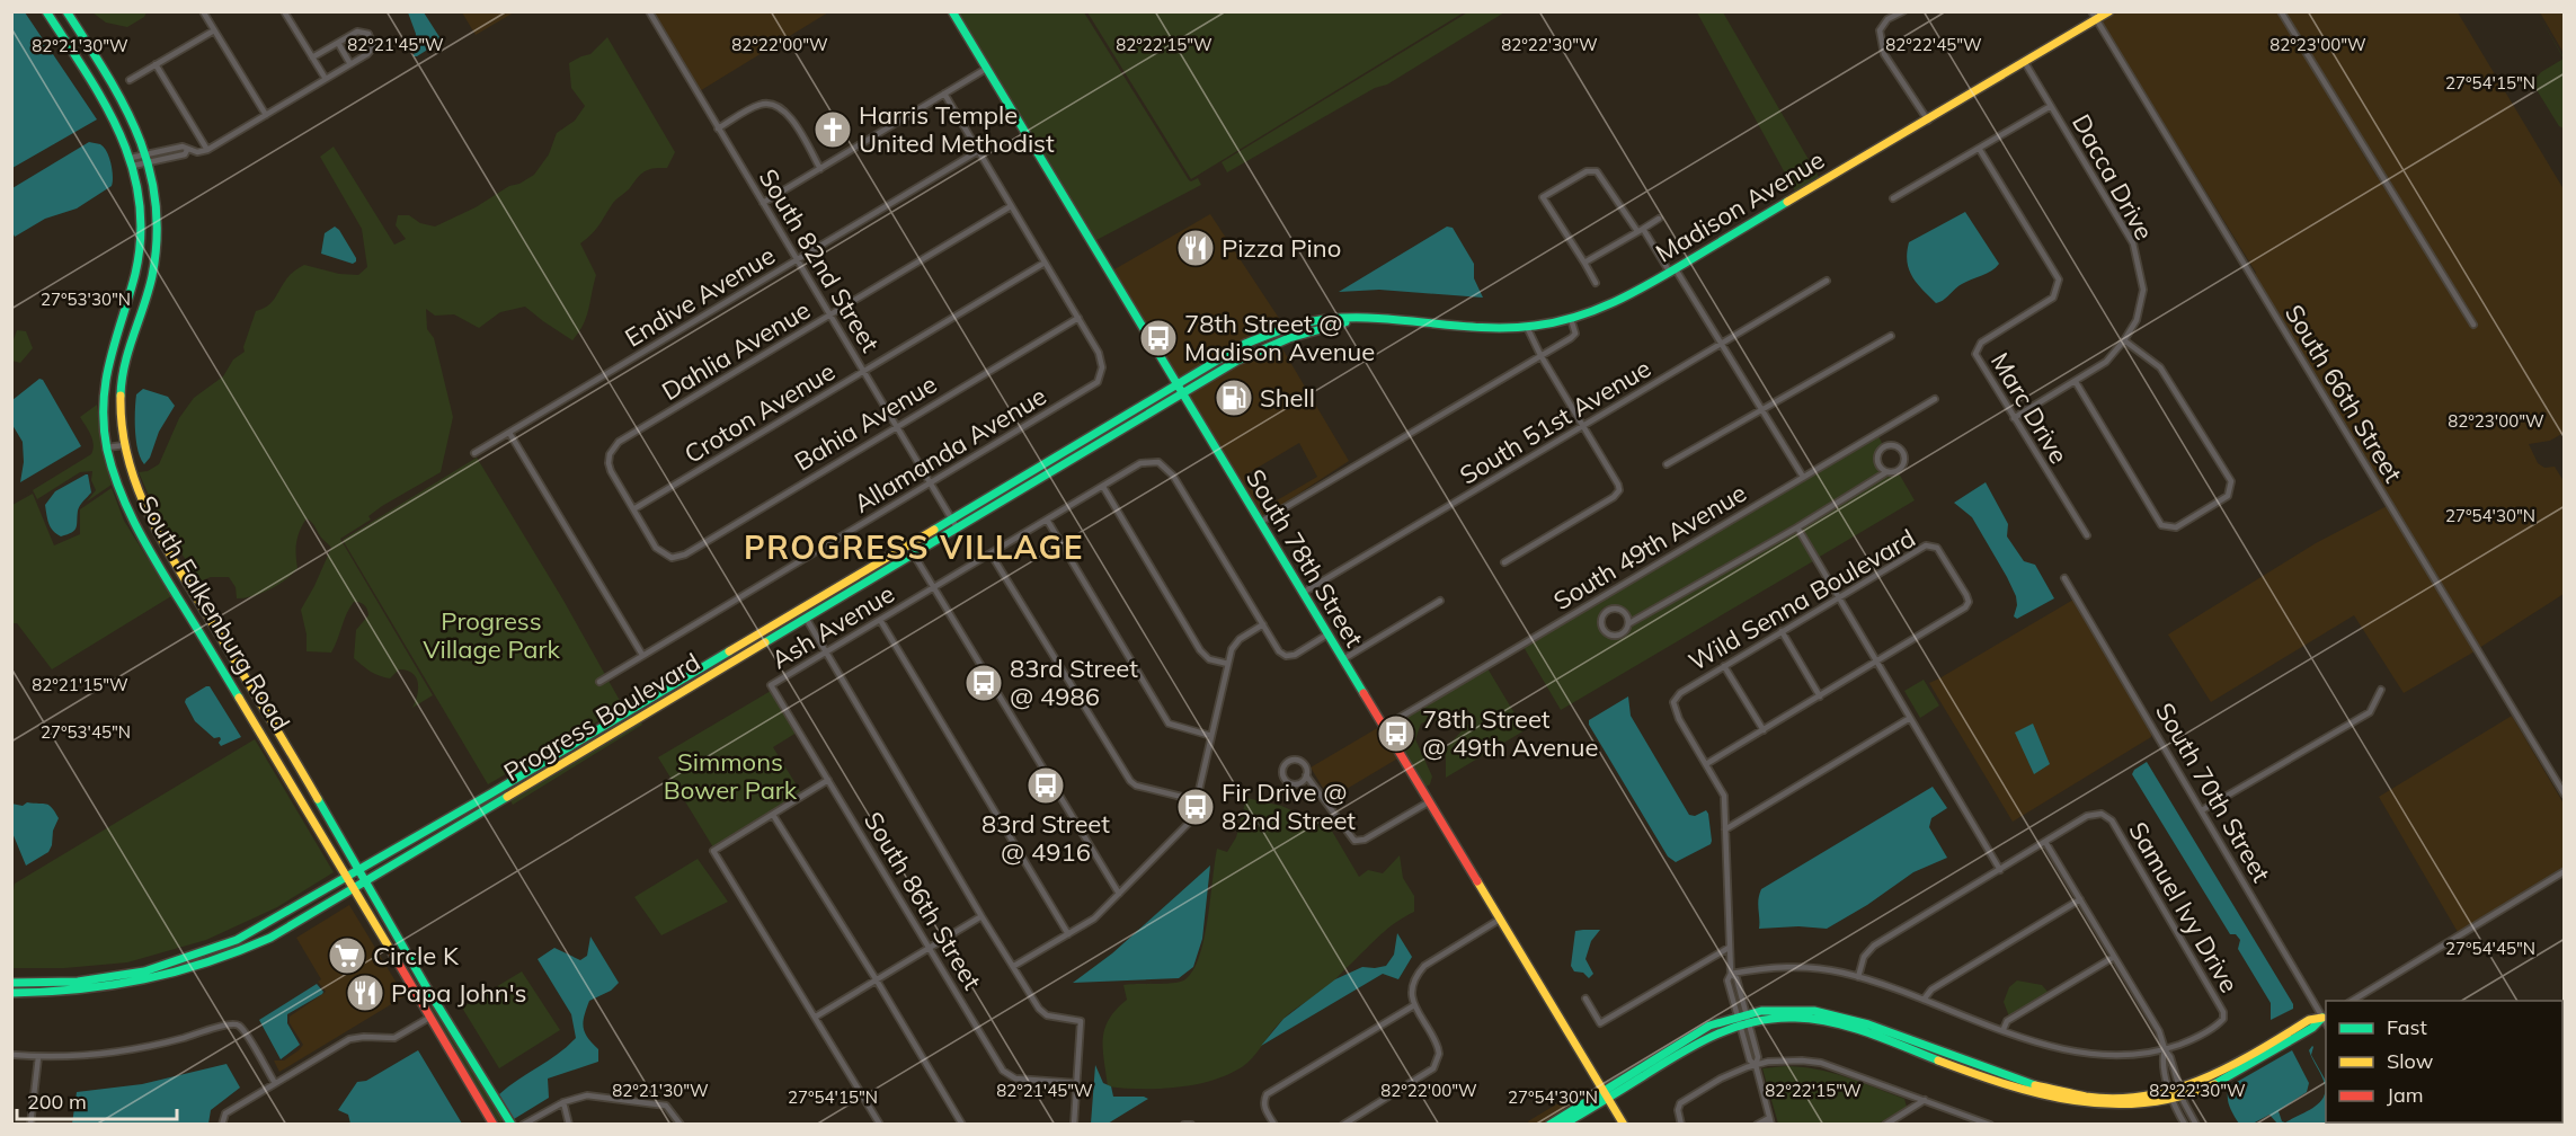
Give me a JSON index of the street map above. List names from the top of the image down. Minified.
{"streets":{"street":["Dacca Drive","Madison Avenue","South 82nd Street","Endive Avenue","Dahlia Avenue","South 66th Street","Marc Drive","Croton Avenue","South 51st Avenue","Bahia Avenue","Allamanda Avenue","South 49th Avenue","South 78th Street","Wild Senna Boulevard","South Falkenburg Road","Ash Avenue","Progress Boulevard","South 70th Street","South 86th Street","Samuel Ivy Drive"]},"crossings":[["Dacca Drive","Madison Avenue"],["Dacca Drive","Marc Drive"],["Madison Avenue","South 66th Street"],["Madison Avenue","South 78th Street"],["Madison Avenue","Progress Boulevard"],["South 82nd Street","Endive Avenue"],["South 82nd Street","Dahlia Avenue"],["South 82nd Street","Croton Avenue"],["South 82nd Street","Bahia Avenue"],["South 82nd Street","Allamanda Avenue"],["South 82nd Street","Progress Boulevard"],["Dahlia Avenue","Croton Avenue"],["Dahlia Avenue","Bahia Avenue"],["Croton Avenue","Bahia Avenue"],["South 51st Avenue","South 78th Street"],["Bahia Avenue","Allamanda Avenue"],["South 49th Avenue","South 78th Street"],["South 78th Street","Progress Boulevard"],["Wild Senna Boulevard","Samuel Ivy Drive"],["South Falkenburg Road","Progress Boulevard"],["Ash Avenue","South 86th Street"]],"districts":["PROGRESS VILLAGE"],"parks":["Progress Village Park","Simmons Bower Park"],"places":{"church":["Harris Temple United Methodist"],"restaurant":["Pizza Pino","Papa John's"],"bus stop":["78th Street @ Madison Avenue","83rd Street @ 4986","78th Street @ 49th Avenue","83rd Street @ 4916","Fir Drive @ 82nd Street"],"fuel station":["Shell"],"supermarket":["Circle K"]},"legend":["Fast","Slow","Jam"],"scale_bar":"200 m","coordinates":["82°22'00\"W","82°22'15\"W","82°22'30\"W","82°22'45\"W","82°23'00\"W","82°21'45\"W","82°21'30\"W","27°54'15\"N","27°53'30\"N","27°54'30\"N","82°21'15\"W","27°53'45\"N","27°54'45\"N"]}
